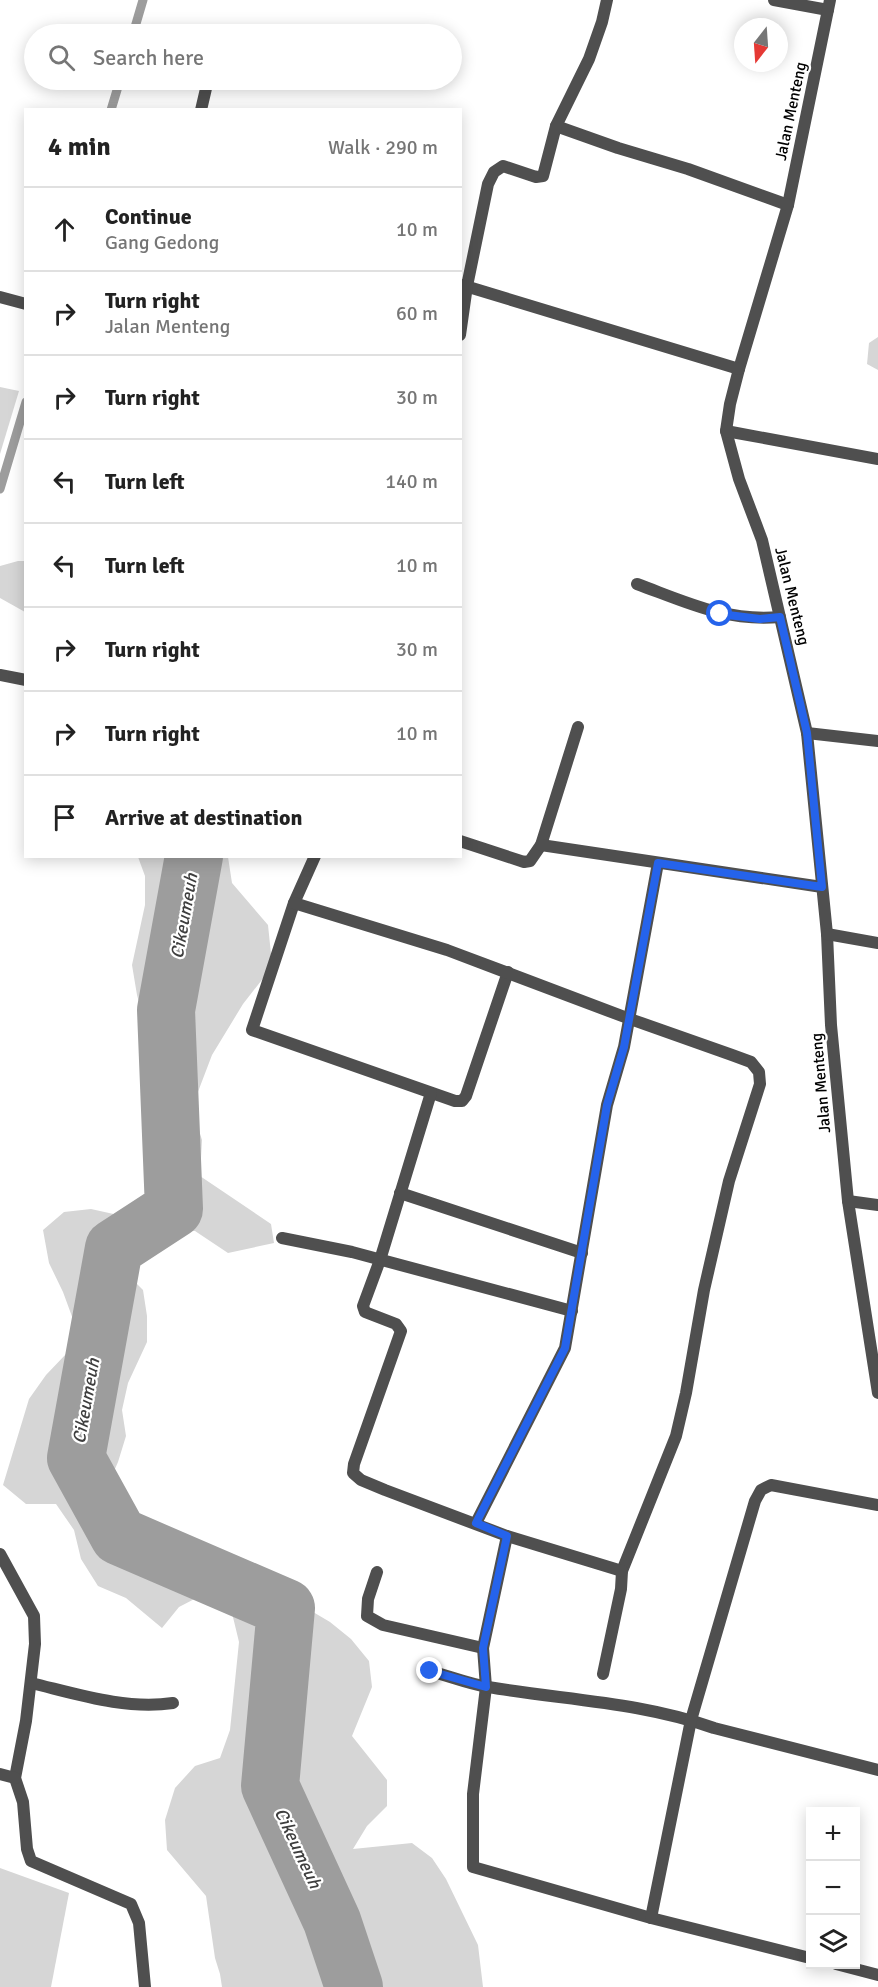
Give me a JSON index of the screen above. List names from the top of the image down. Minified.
{"streets":{"street":["Jalan Menteng"]},"water":["Cikeumeuh"],"north":"bottom","page":{"search":"Search here","heading":["4 min","Walk · 290 m"],"list":[["Continue","Gang Gedong","10 m"],["Turn right","Jalan Menteng","60 m"],["Turn right","30 m"],["Turn left","140 m"],["Turn left","10 m"],["Turn right","30 m"],["Turn right","10 m"],"Arrive at destination"],"map_buttons":["+","−"]}}
